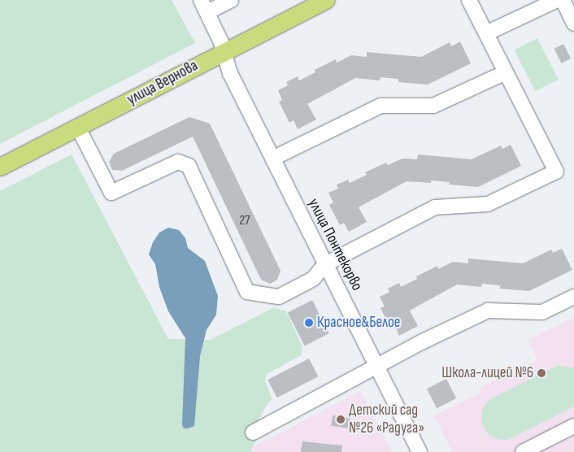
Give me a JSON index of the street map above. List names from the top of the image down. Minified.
{"streets":{"main road":["улица Вернова"],"street":["улица Понтекорво"]},"crossings":[["улица Вернова","улица Понтекорво"]],"places":["Красное&Белое","Школа-лицей №6","Детский сад №26 «Радуга»"],"house_numbers":["27"]}
